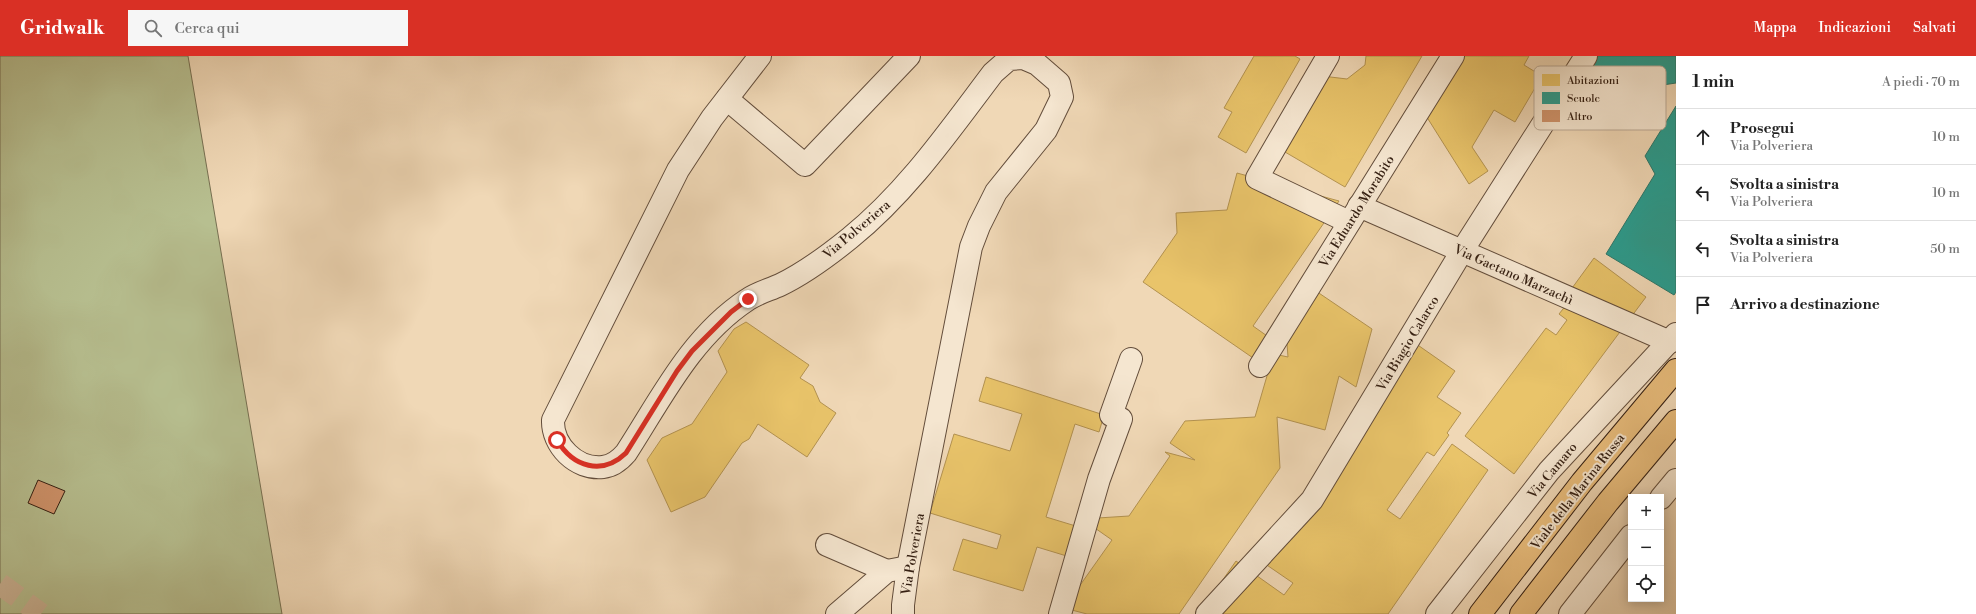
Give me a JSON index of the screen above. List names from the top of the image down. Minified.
{"streets":{"main road":["Viale della Marina Russa"],"street":["Via Eduardo Morabito","Via Polveriera","Via Gaetano Marzachì","Via Biagio Calarco","Via Camaro"]},"crossings":[["Via Eduardo Morabito","Via Gaetano Marzachì"],["Via Gaetano Marzachì","Via Biagio Calarco"],["Via Gaetano Marzachì","Via Camaro"]],"legend":["Abitazioni","Scuole","Altro"],"page":{"header":"Gridwalk","search":"Cerca qui","nav":["Mappa","Indicazioni","Salvati"],"heading":["1 min","A piedi · 70 m"],"list":[["Prosegui","Via Polveriera","10 m"],["Svolta a sinistra","Via Polveriera","10 m"],["Svolta a sinistra","Via Polveriera","50 m"],"Arrivo a destinazione"],"map_buttons":["+","−"]}}
